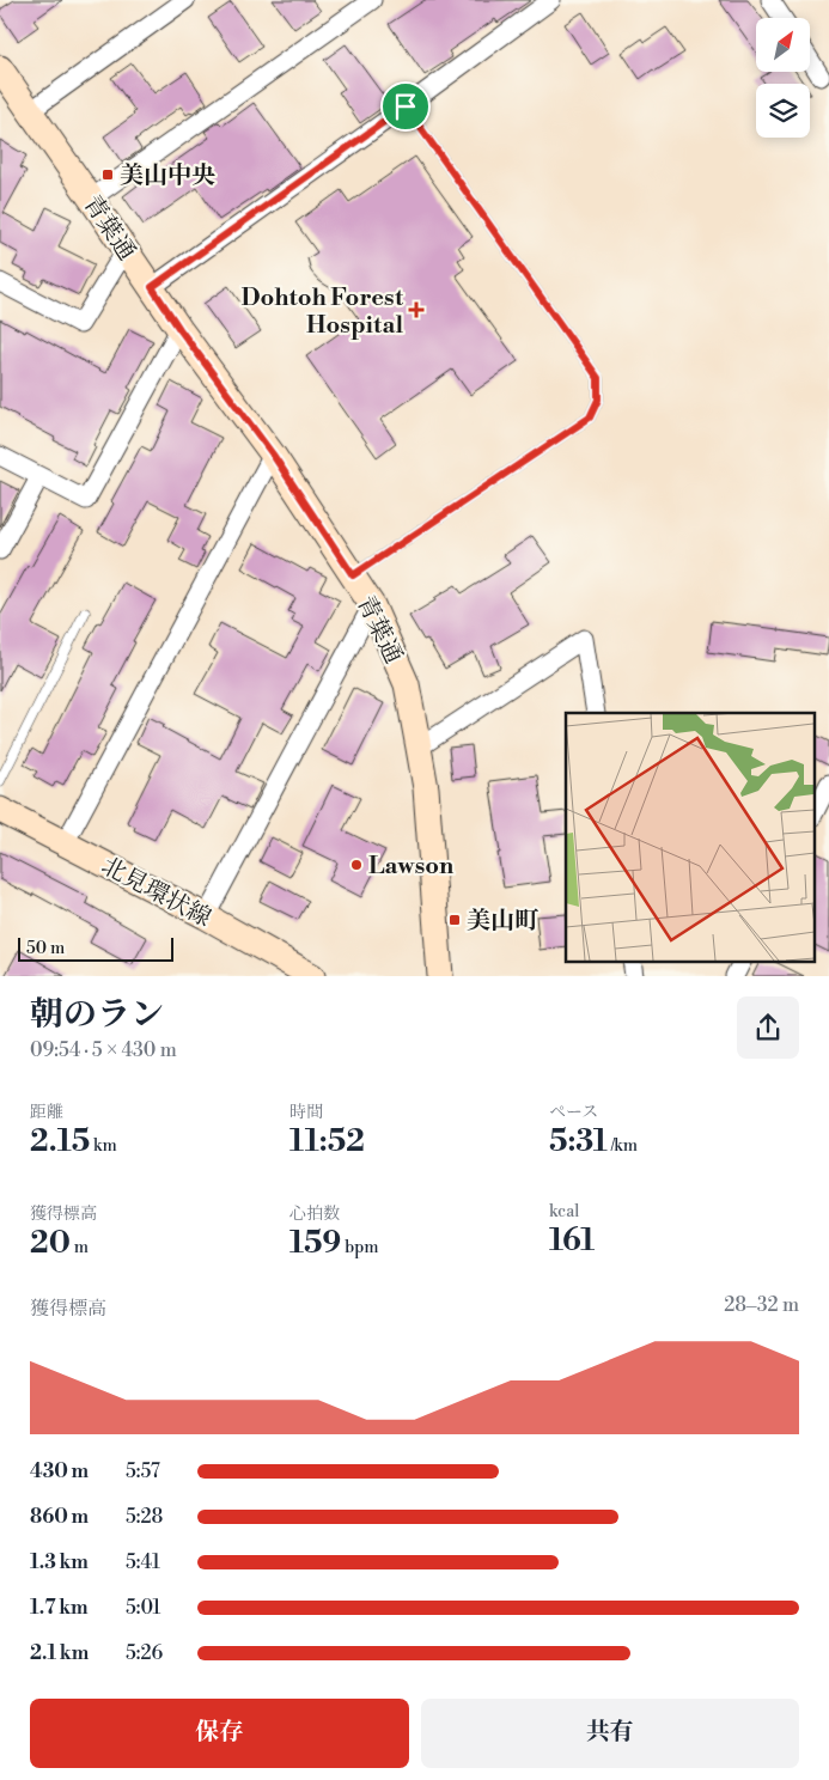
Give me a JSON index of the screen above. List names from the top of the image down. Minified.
{"streets":{"street":["青葉通","北見環状線"]},"places":{"transit":["美山中央","美山町"],"health":["Dohtoh Forest Hospital"],"other":["Lawson"]},"scale_bar":"50 m","north":"top right","page":{"scale":"50 m","heading":["朝のラン","09:54 · 5 × 430 m"],"stats":[["距離","2.15 km"],["時間","11:52"],["ペース","5:31 /km"],["獲得標高","20 m"],["心拍数","159 bpm"],["kcal","161"]],"chart":["獲得標高","28–32 m"],"list":[{"name":"430 m","note":"5:57"},{"name":"860 m","note":"5:28"},{"name":"1.3 km","note":"5:41"},{"name":"1.7 km","note":"5:01"},{"name":"2.1 km","note":"5:26"}],"buttons":["保存","共有"]}}
